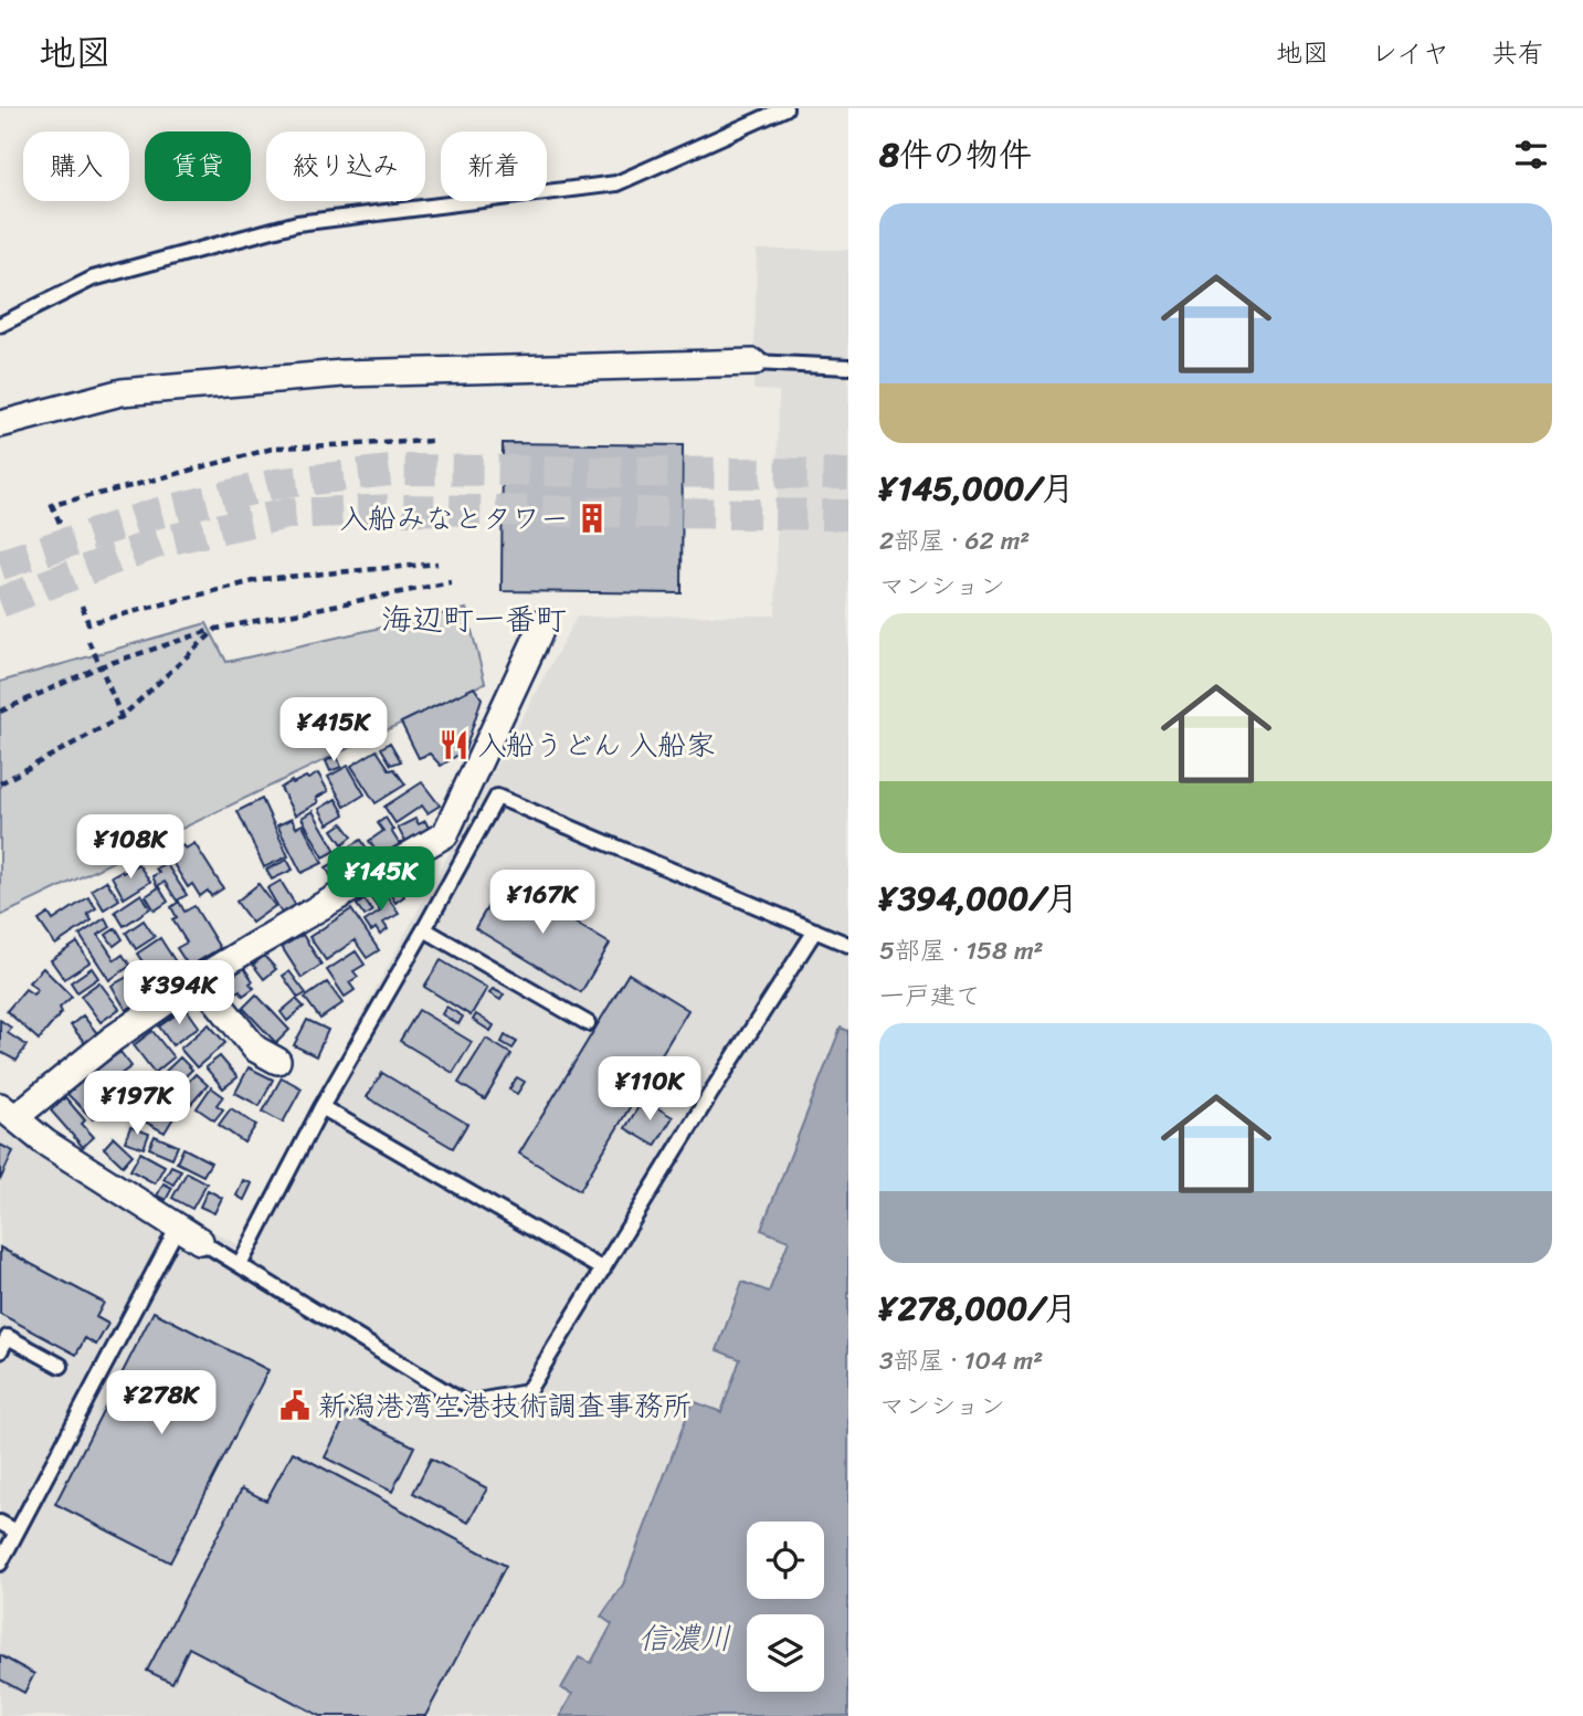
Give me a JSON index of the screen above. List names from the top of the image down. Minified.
{"districts":["海辺町一番町"],"water":["信濃川"],"places":{"building":["入船みなとタワー"],"restaurant":["入船うどん 入船家"],"public building":["新潟港湾空港技術調査事務所"]},"page":{"header":"地図","nav":["地図","レイヤ","共有"],"heading":"8件の物件","chip":["購入","賃貸","絞り込み","新着"],"list":[{"name":"¥145,000/月","note":"2部屋 · 62 m² · マンション"},{"name":"¥394,000/月","note":"5部屋 · 158 m² · 一戸建て"},{"name":"¥278,000/月","note":"3部屋 · 104 m² · マンション"}],"price":["¥415K","¥108K","¥145K","¥167K","¥394K","¥110K","¥197K","¥278K"]}}
